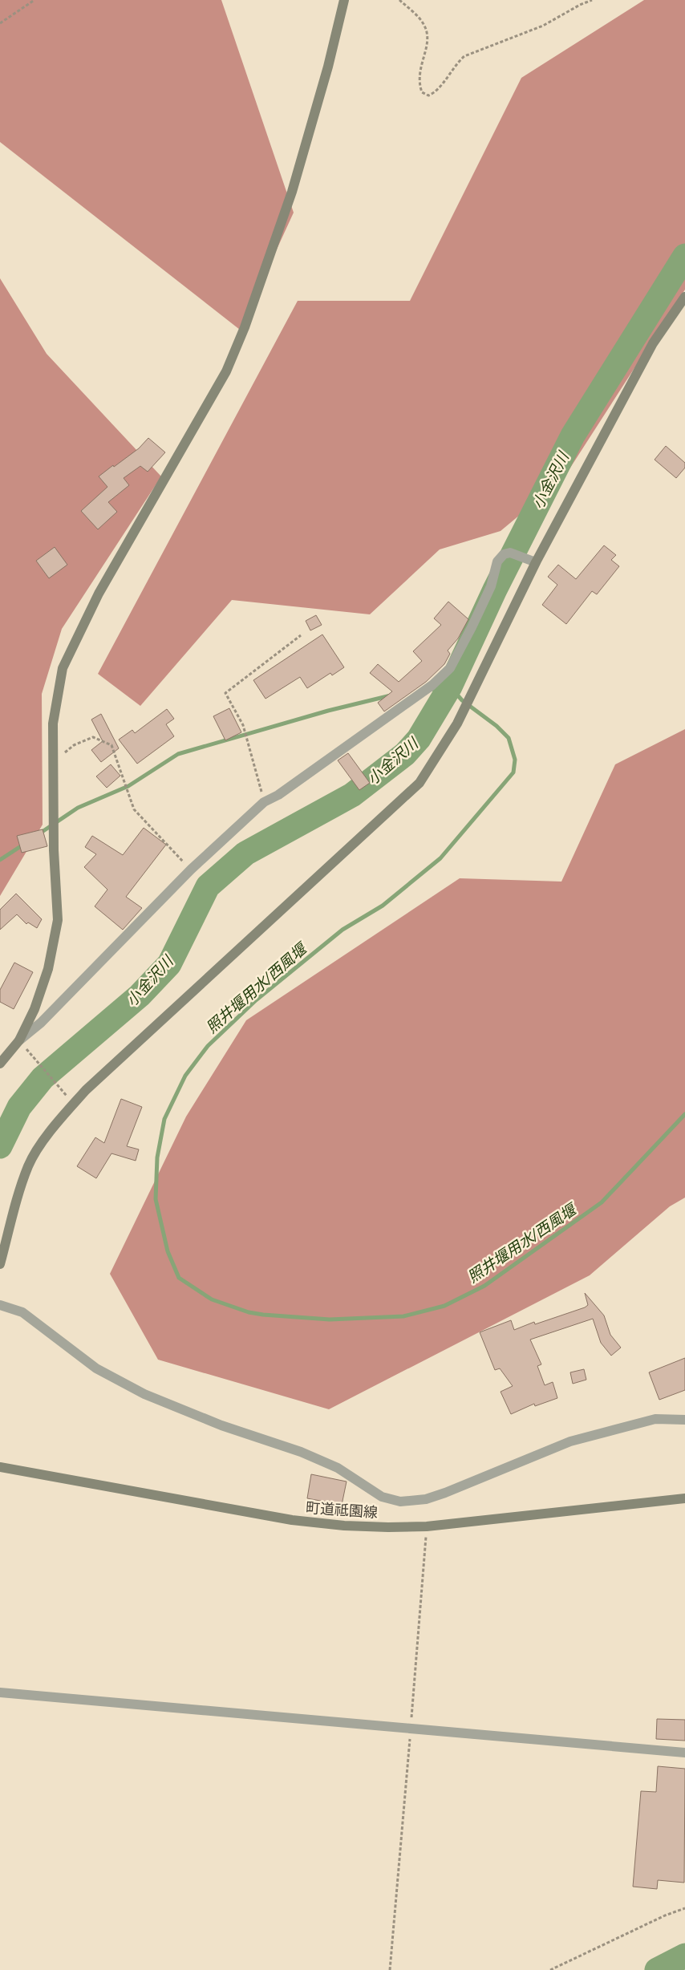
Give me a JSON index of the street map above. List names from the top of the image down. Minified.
{"streets":{"street":["町道祗園線"]},"water":["小金沢川","照井堰用水/西風堰"]}
